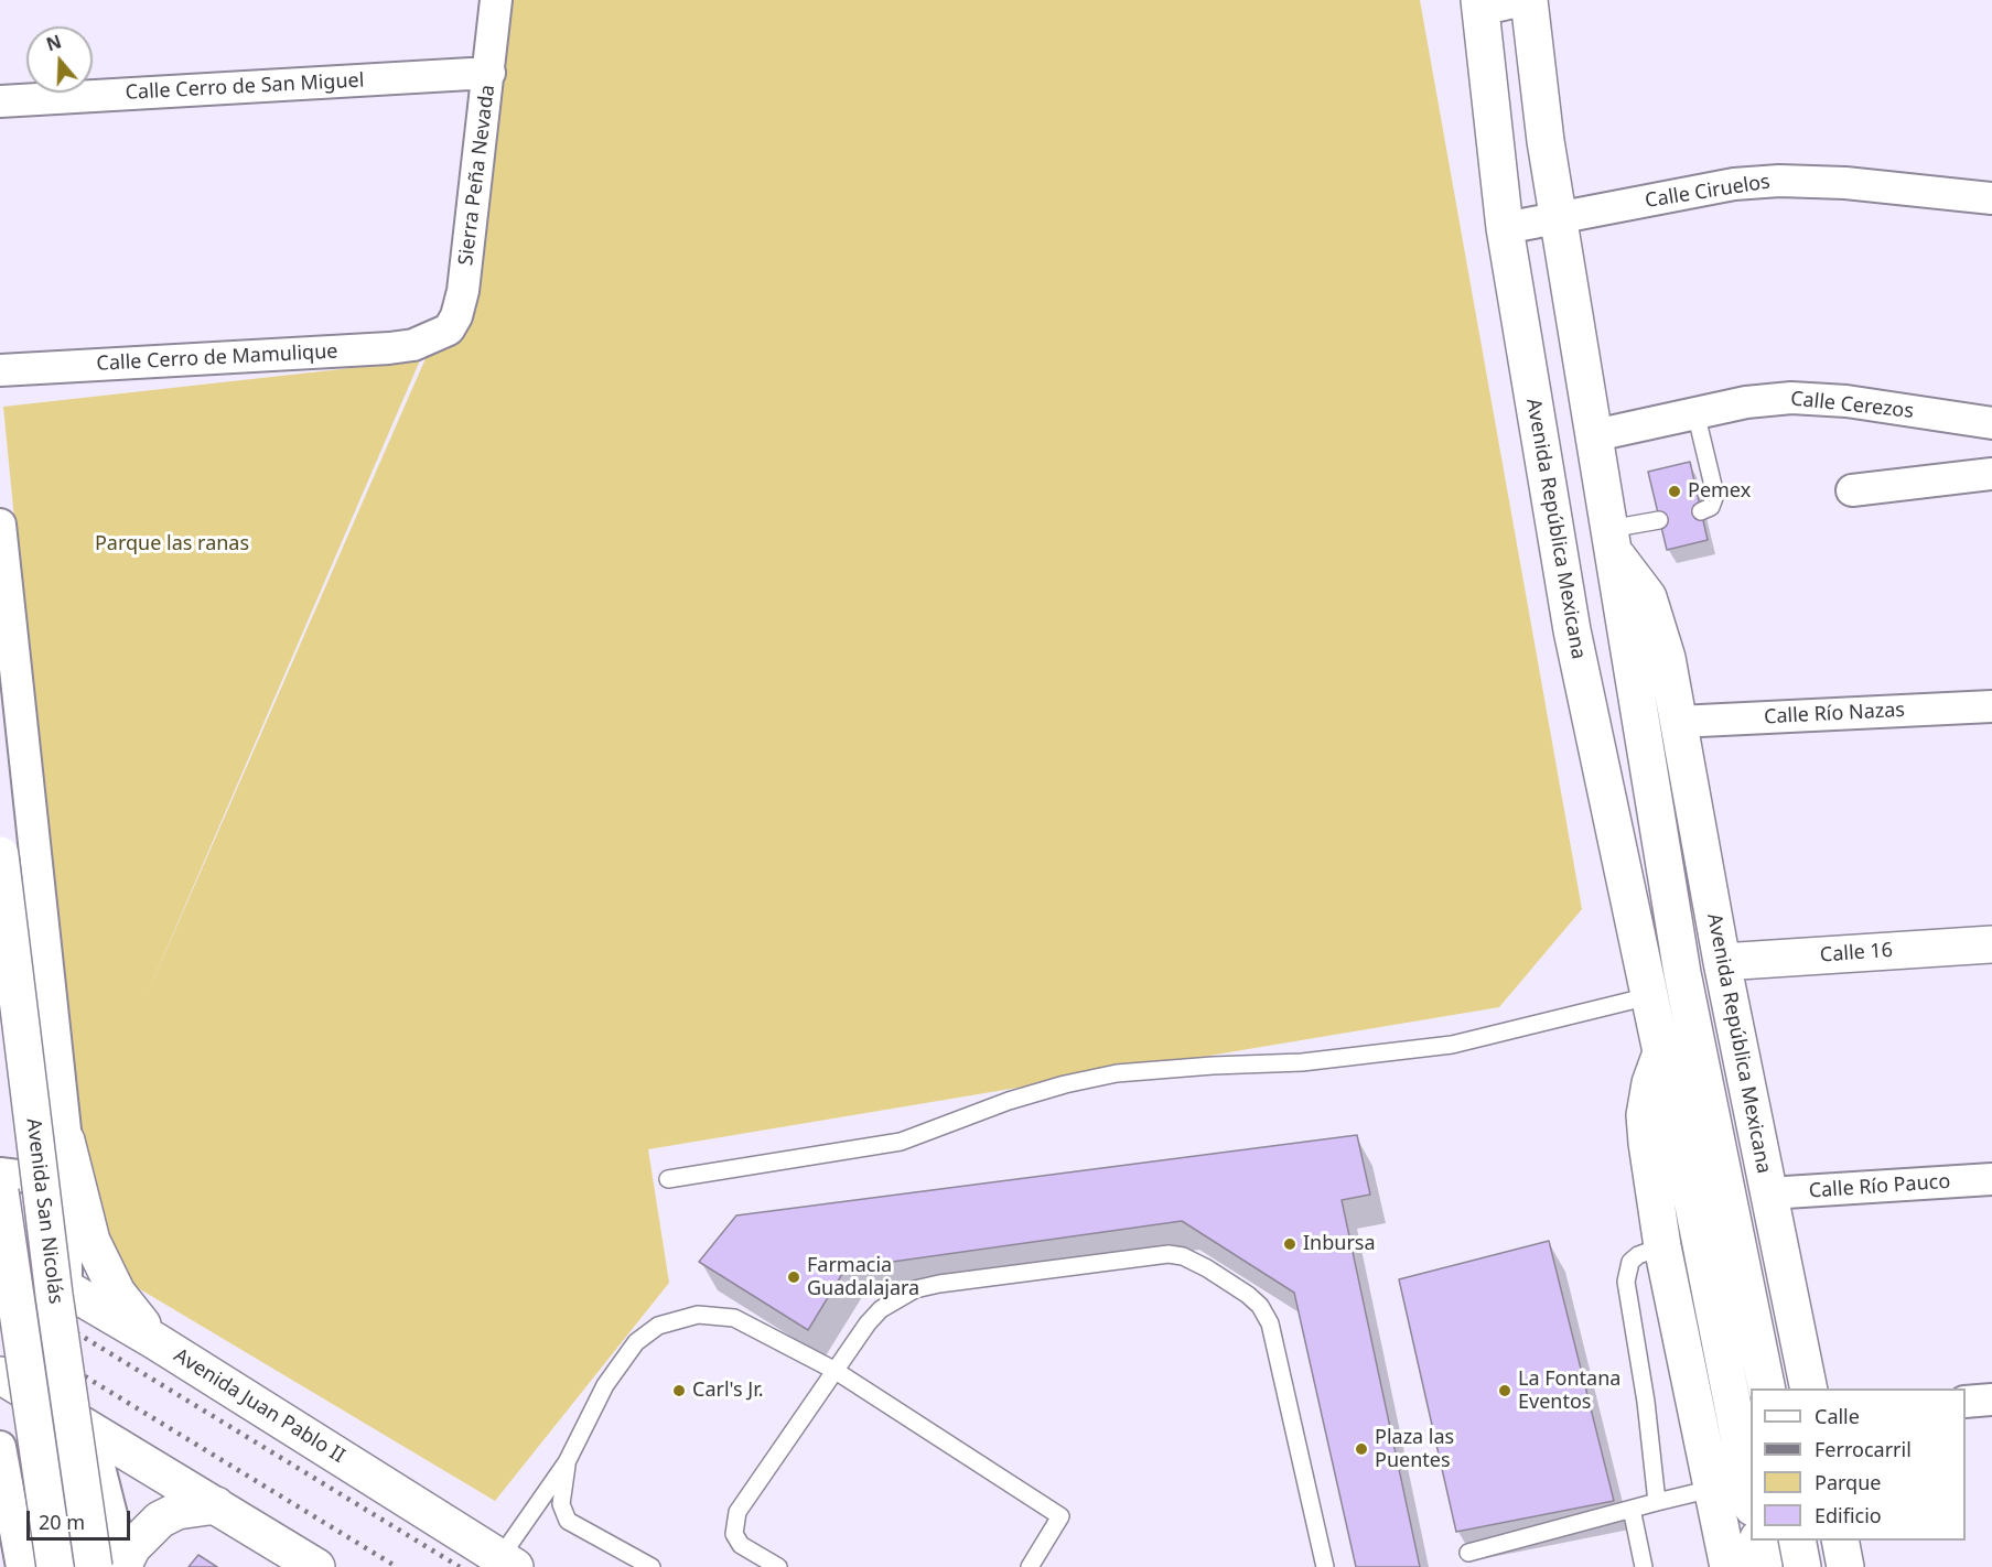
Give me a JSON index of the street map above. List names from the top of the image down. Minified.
{"streets":{"street":["Calle Cerro de San Miguel","Sierra Peña Nevada","Calle Ciruelos","Calle Cerro de Mamulique","Calle Cerezos","Avenida República Mexicana","Calle Río Nazas","Calle 16","Calle Río Pauco","Avenida San Nicolás","Avenida Juan Pablo II"]},"crossings":[["Calle Cerro de San Miguel","Sierra Peña Nevada"],["Sierra Peña Nevada","Calle Cerro de Mamulique"],["Calle Ciruelos","Avenida República Mexicana"],["Calle Cerezos","Avenida República Mexicana"],["Avenida República Mexicana","Calle Río Nazas"],["Avenida República Mexicana","Calle 16"],["Avenida República Mexicana","Calle Río Pauco"]],"parks":["Parque las ranas"],"places":["Pemex","Inbursa","Farmacia Guadalajara","Carl's Jr.","La Fontana Eventos","Plaza las Puentes"],"legend":["Calle","Ferrocarril","Parque","Edificio"],"scale_bar":"20 m","north":"top"}
